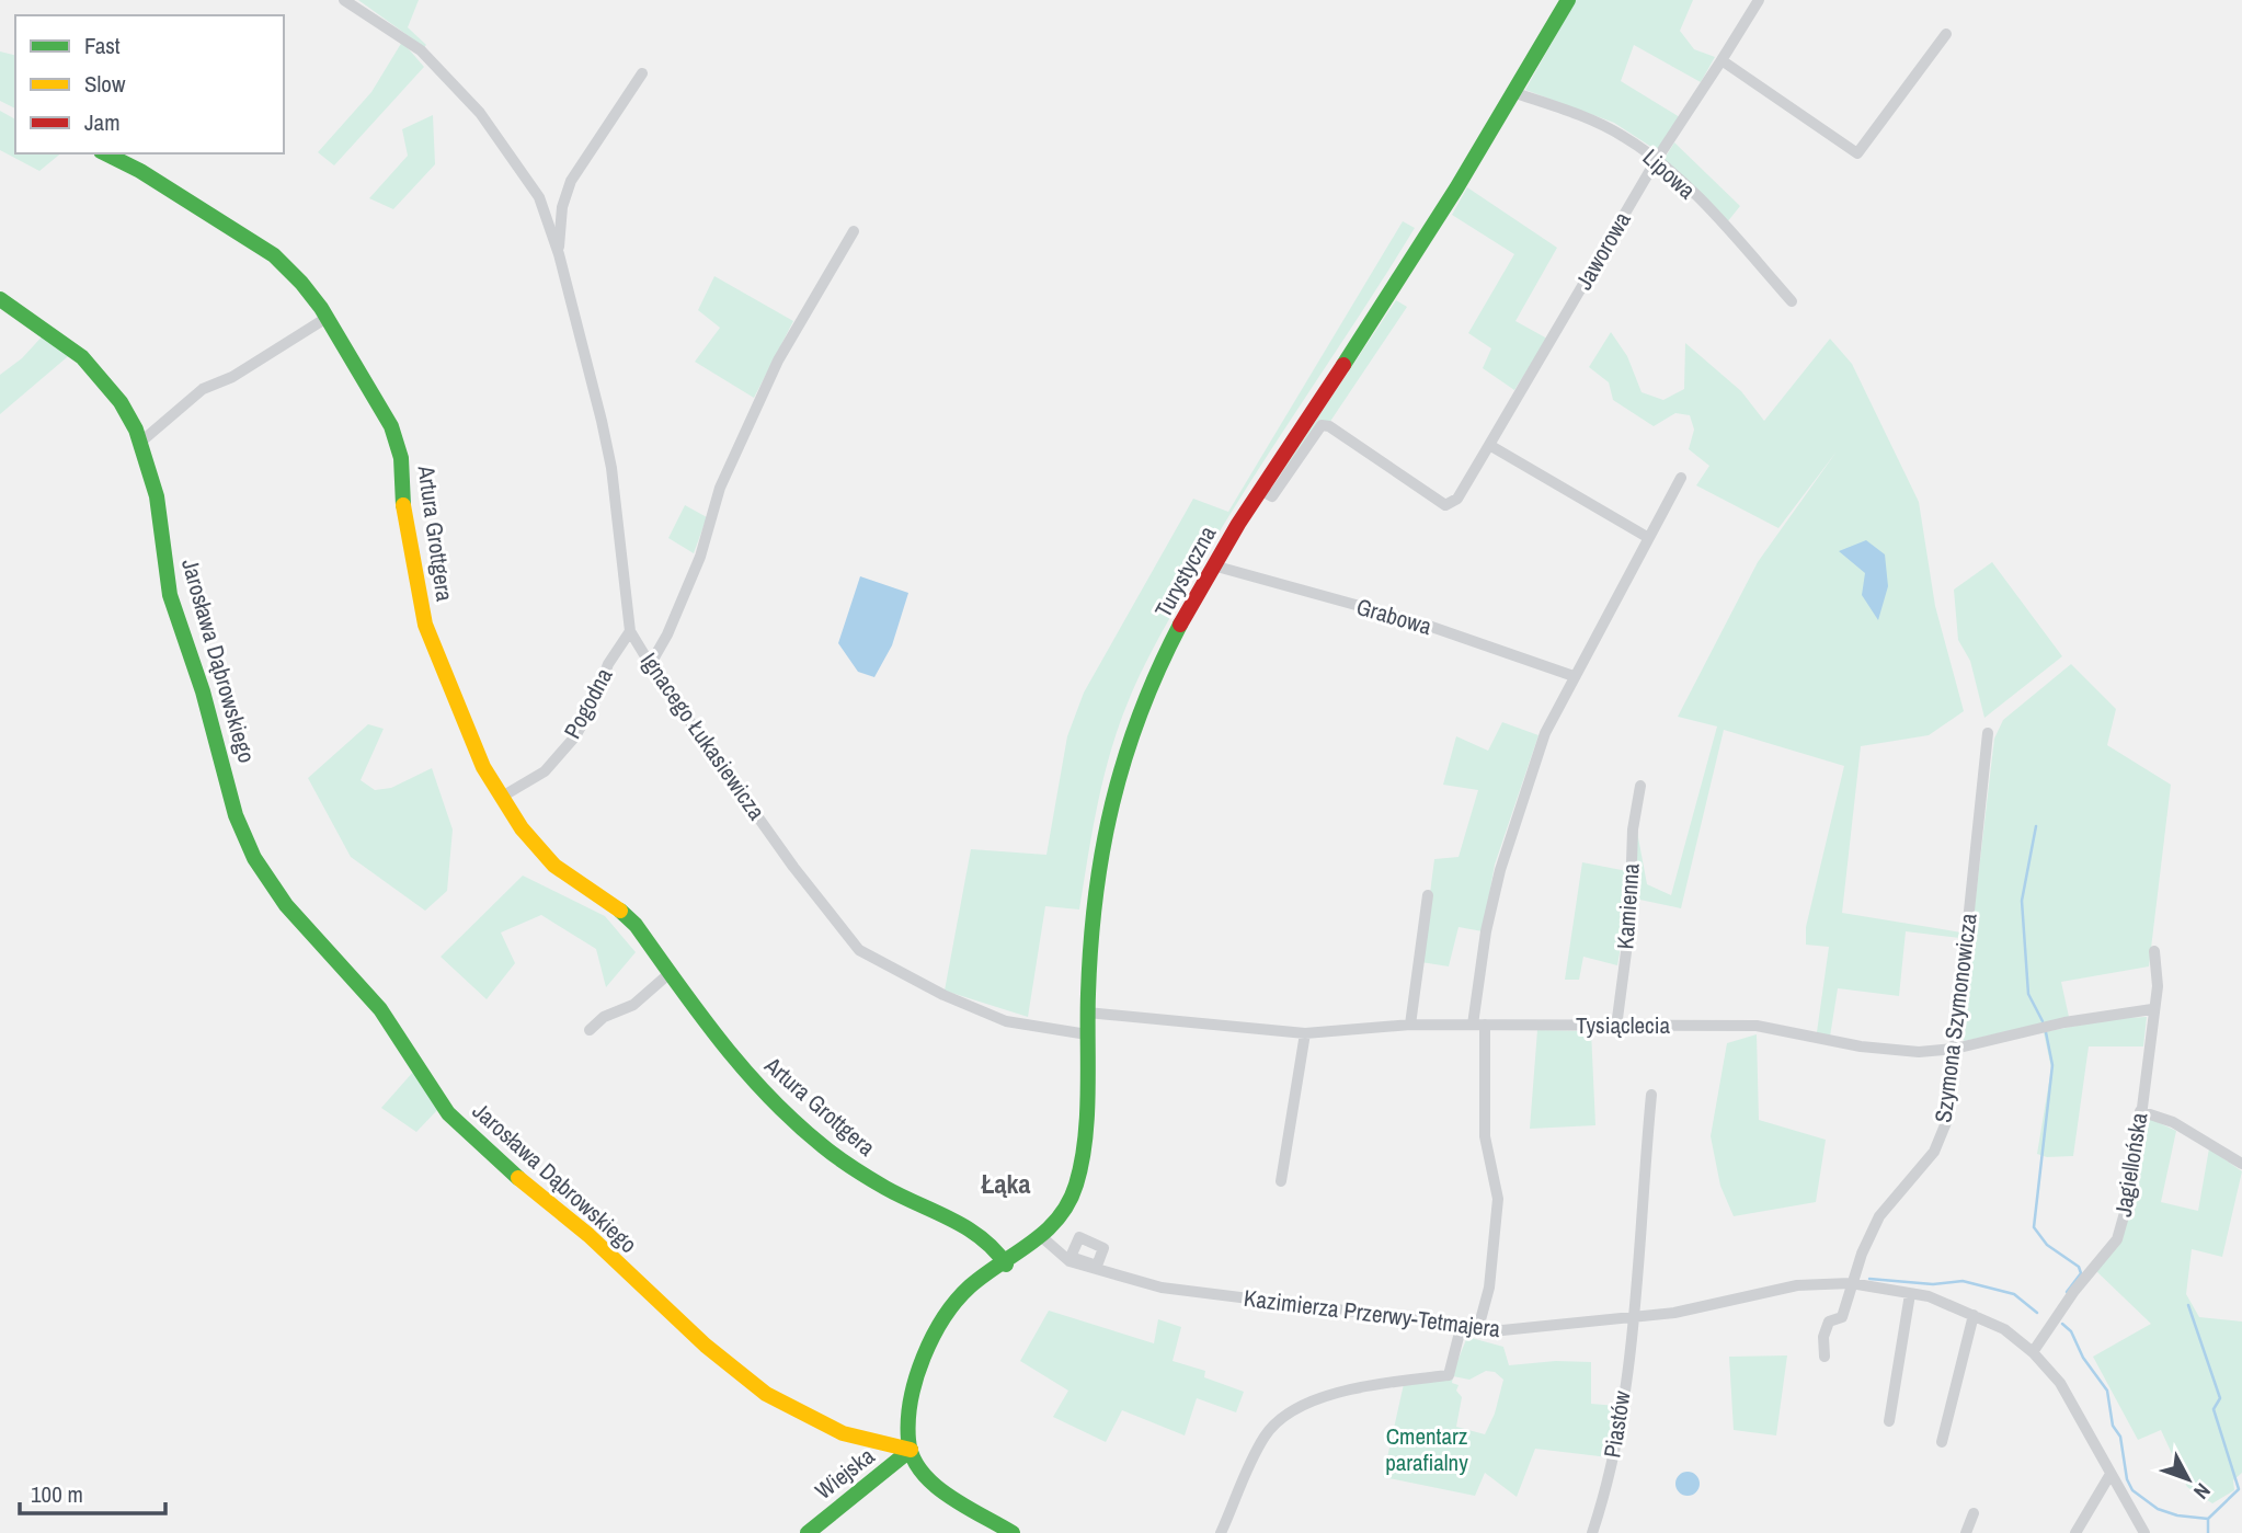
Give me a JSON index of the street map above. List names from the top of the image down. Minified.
{"streets":{"street":["Lipowa","Jaworowa","Artura Grottgera","Turystyczna","Grabowa","Jarosława Dąbrowskiego","Pogodna","Ignacego Łukasiewicza","Kamienna","Szymona Szymonowicza","Tysiąclecia","Jagiellońska","Kazimierza Przerwy-Tetmajera","Piastów","Wiejska"]},"crossings":[["Lipowa","Jaworowa"],["Lipowa","Turystyczna"],["Jaworowa","Turystyczna"],["Artura Grottgera","Turystyczna"],["Artura Grottgera","Pogodna"],["Turystyczna","Grabowa"],["Turystyczna","Ignacego Łukasiewicza"],["Turystyczna","Tysiąclecia"],["Turystyczna","Kazimierza Przerwy-Tetmajera"],["Jarosława Dąbrowskiego","Wiejska"],["Pogodna","Ignacego Łukasiewicza"],["Kamienna","Tysiąclecia"],["Szymona Szymonowicza","Tysiąclecia"],["Szymona Szymonowicza","Kazimierza Przerwy-Tetmajera"],["Tysiąclecia","Jagiellońska"],["Jagiellońska","Kazimierza Przerwy-Tetmajera"],["Kazimierza Przerwy-Tetmajera","Piastów"]],"districts":["Łąka"],"parks":["Cmentarz parafialny"],"legend":["Fast","Slow","Jam"],"scale_bar":"100 m","north":"bottom right"}
